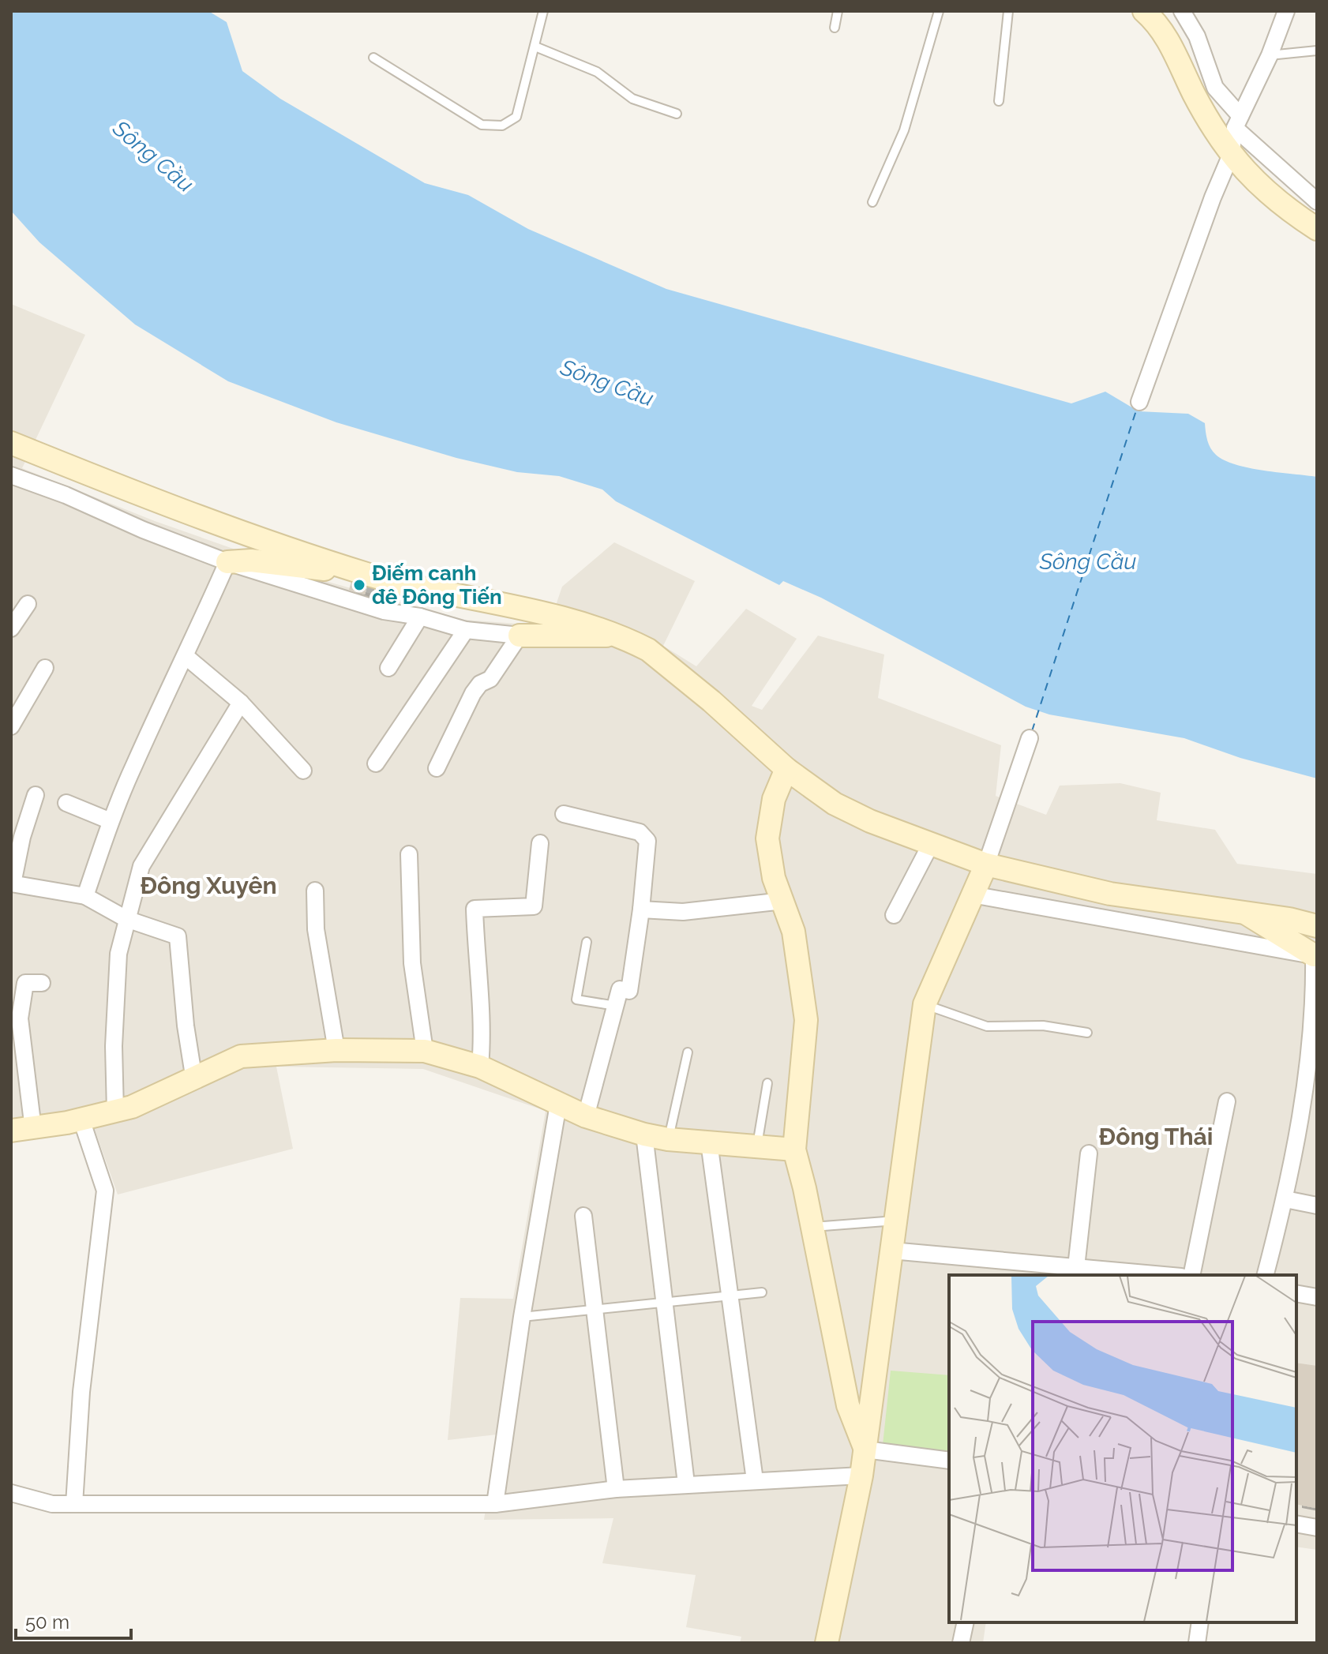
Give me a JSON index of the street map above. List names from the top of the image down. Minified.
{"districts":["Đông Xuyên","Đông Thái"],"water":["Sông Cầu"],"places":["Điếm canh đê Đông Tiến"],"scale_bar":"50 m"}
